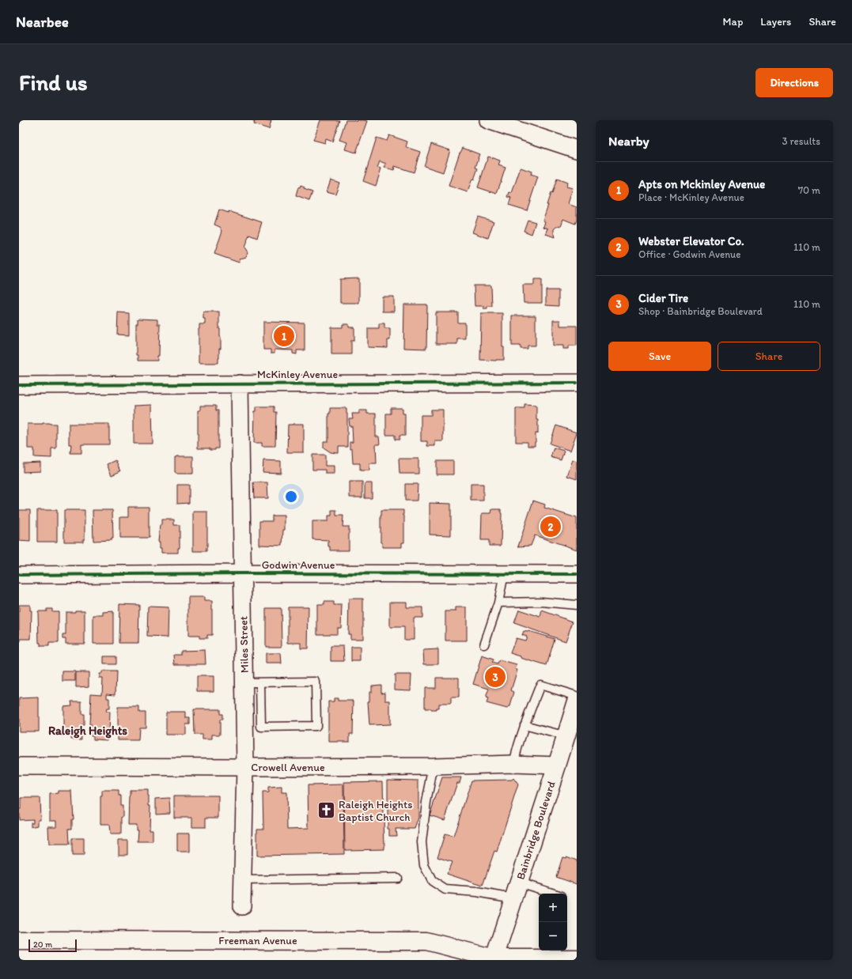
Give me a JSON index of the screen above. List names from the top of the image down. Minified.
{"streets":{"main road":["Bainbridge Boulevard","Freeman Avenue"],"street":["McKinley Avenue","Godwin Avenue","Miles Street","Crowell Avenue"]},"crossings":[["McKinley Avenue","Miles Street"],["Godwin Avenue","Miles Street"],["Miles Street","Crowell Avenue"],["Crowell Avenue","Bainbridge Boulevard"],["Bainbridge Boulevard","Freeman Avenue"]],"districts":["Raleigh Heights"],"places":{"church":["Raleigh Heights Baptist Church"]},"scale_bar":"20 m","page":{"header":"Nearbee","nav":["Map","Layers","Share"],"buttons":["Directions",["Save","Share"]],"title":"Find us","heading":["Nearby","3 results"],"list":[{"mark":"1","name":"Apts on Mckinley Avenue","note":"Place · McKinley Avenue","value":"70 m"},{"mark":"2","name":"Webster Elevator Co.","note":"Office · Godwin Avenue","value":"110 m"},{"mark":"3","name":"Cider Tire","note":"Shop · Bainbridge Boulevard","value":"110 m"}],"pins":["1","2","3"],"map_buttons":["+","−"],"scale":"20 m"}}
